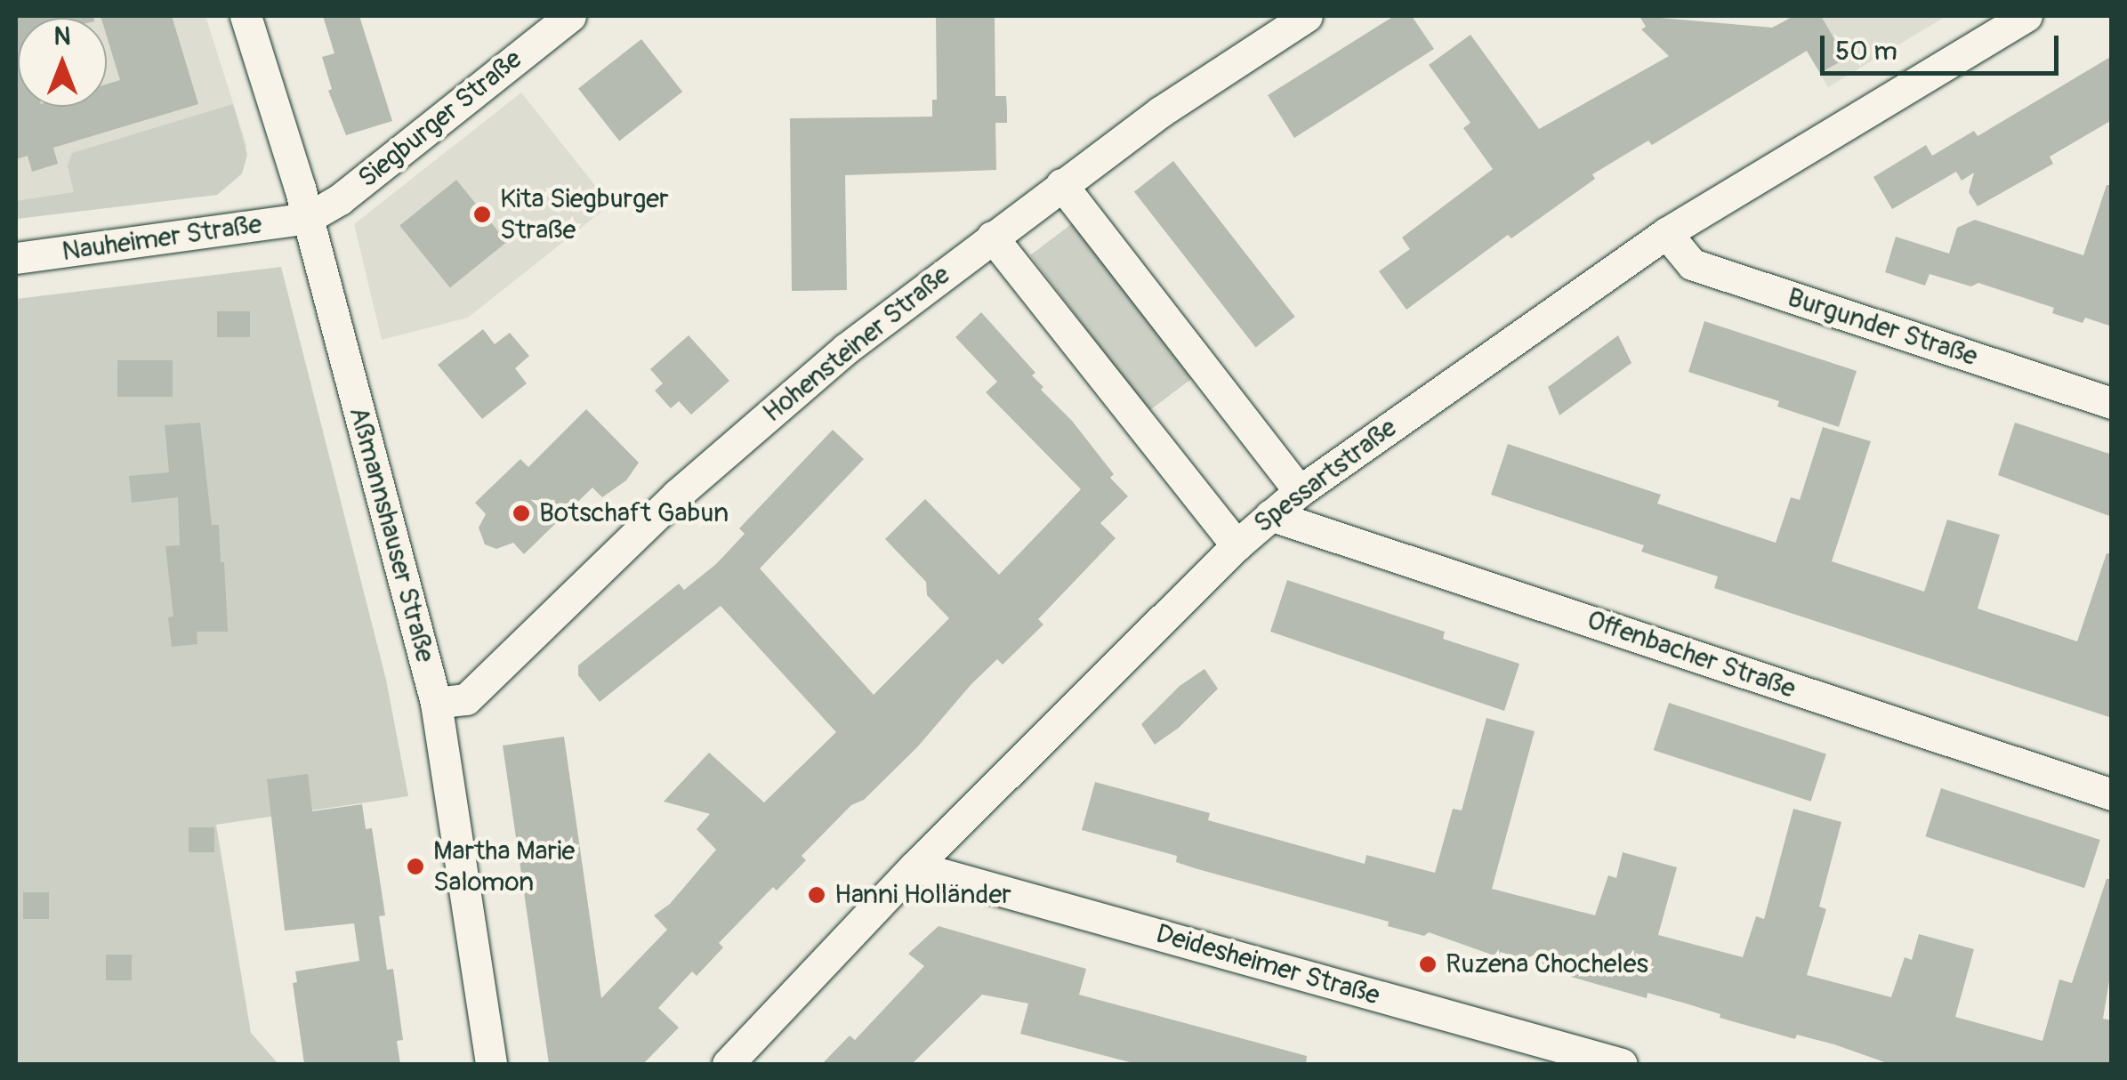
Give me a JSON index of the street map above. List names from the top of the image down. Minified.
{"streets":{"street":["Siegburger Straße","Nauheimer Straße","Burgunder Straße","Hohensteiner Straße","Spessartstraße","Aßmannshauser Straße","Offenbacher Straße","Deidesheimer Straße"]},"crossings":[["Siegburger Straße","Nauheimer Straße"],["Siegburger Straße","Aßmannshauser Straße"],["Nauheimer Straße","Aßmannshauser Straße"],["Burgunder Straße","Spessartstraße"],["Hohensteiner Straße","Aßmannshauser Straße"],["Spessartstraße","Offenbacher Straße"],["Spessartstraße","Deidesheimer Straße"]],"places":["Kita Siegburger Straße","Botschaft Gabun","Martha Marie Salomon","Hanni Holländer","Ruzena Chocheles"],"scale_bar":"50 m","north":"top"}
